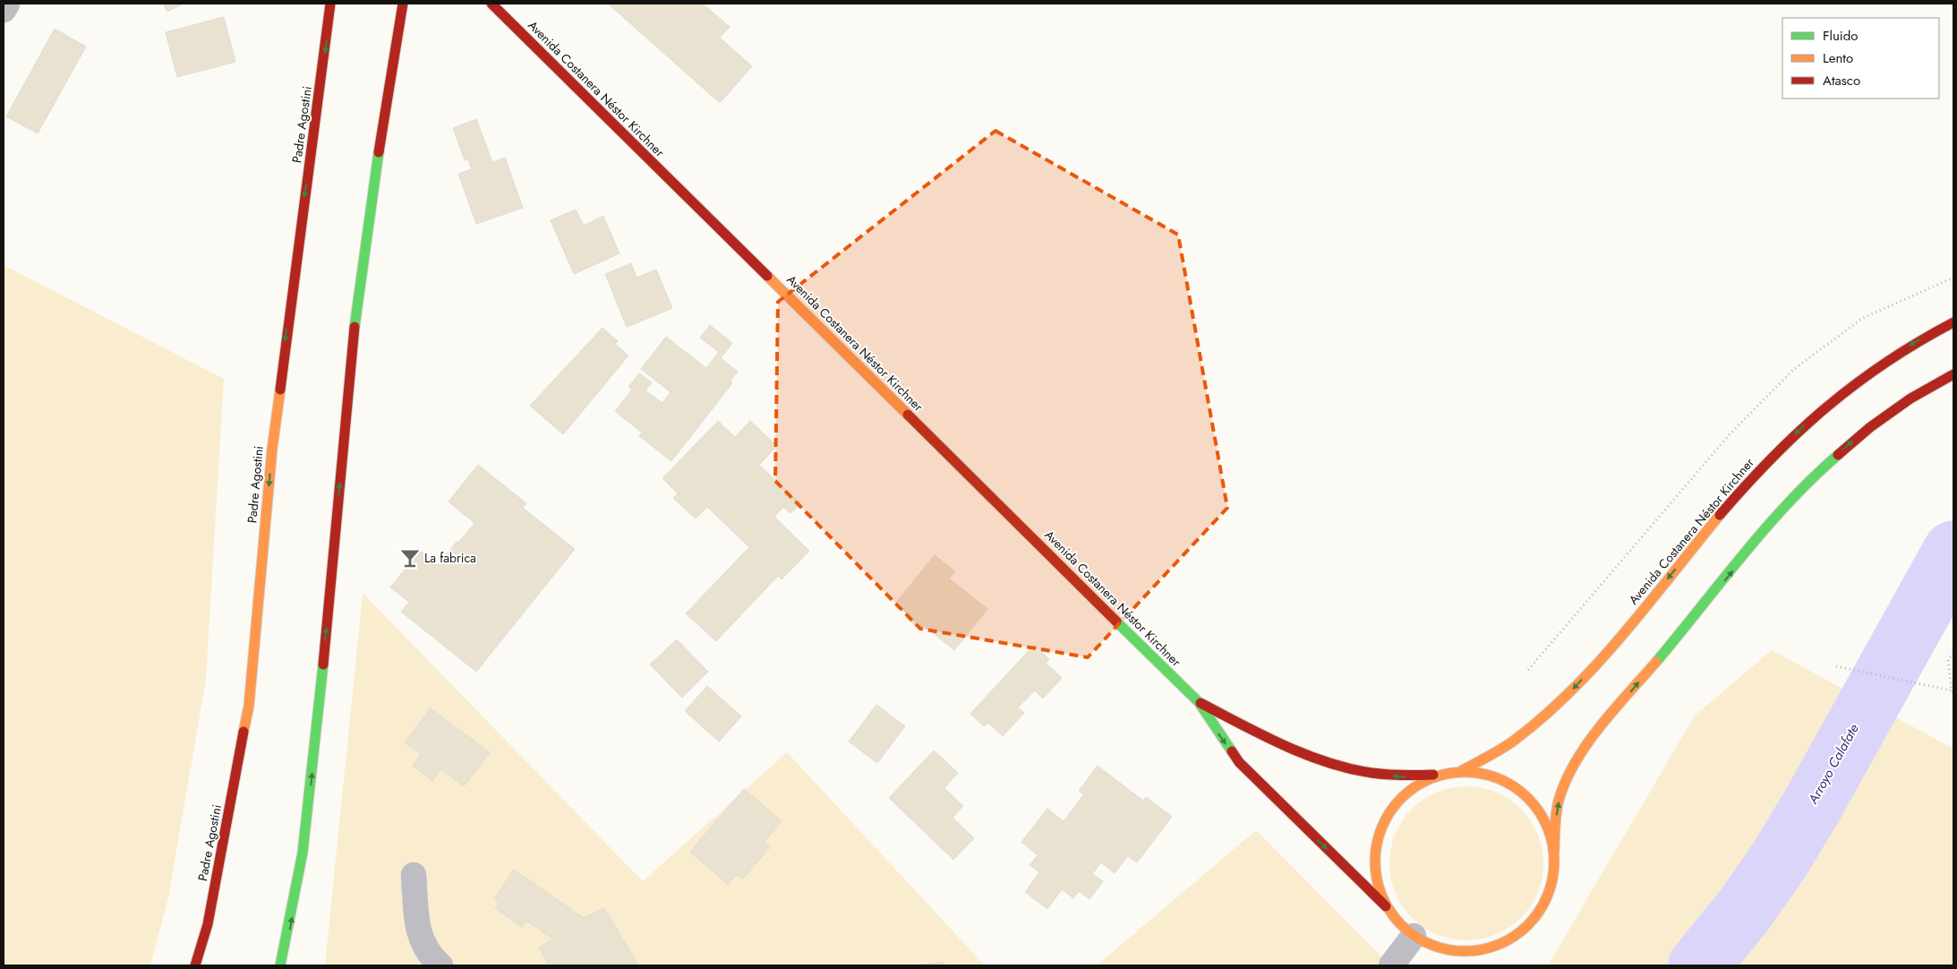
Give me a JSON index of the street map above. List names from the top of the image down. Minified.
{"streets":{"main road":["Avenida Costanera Néstor Kirchner","Padre Agostini"]},"water":["Arroyo Calafate"],"places":{"bar":["La fabrica"]},"legend":["Fluido","Lento","Atasco"]}
